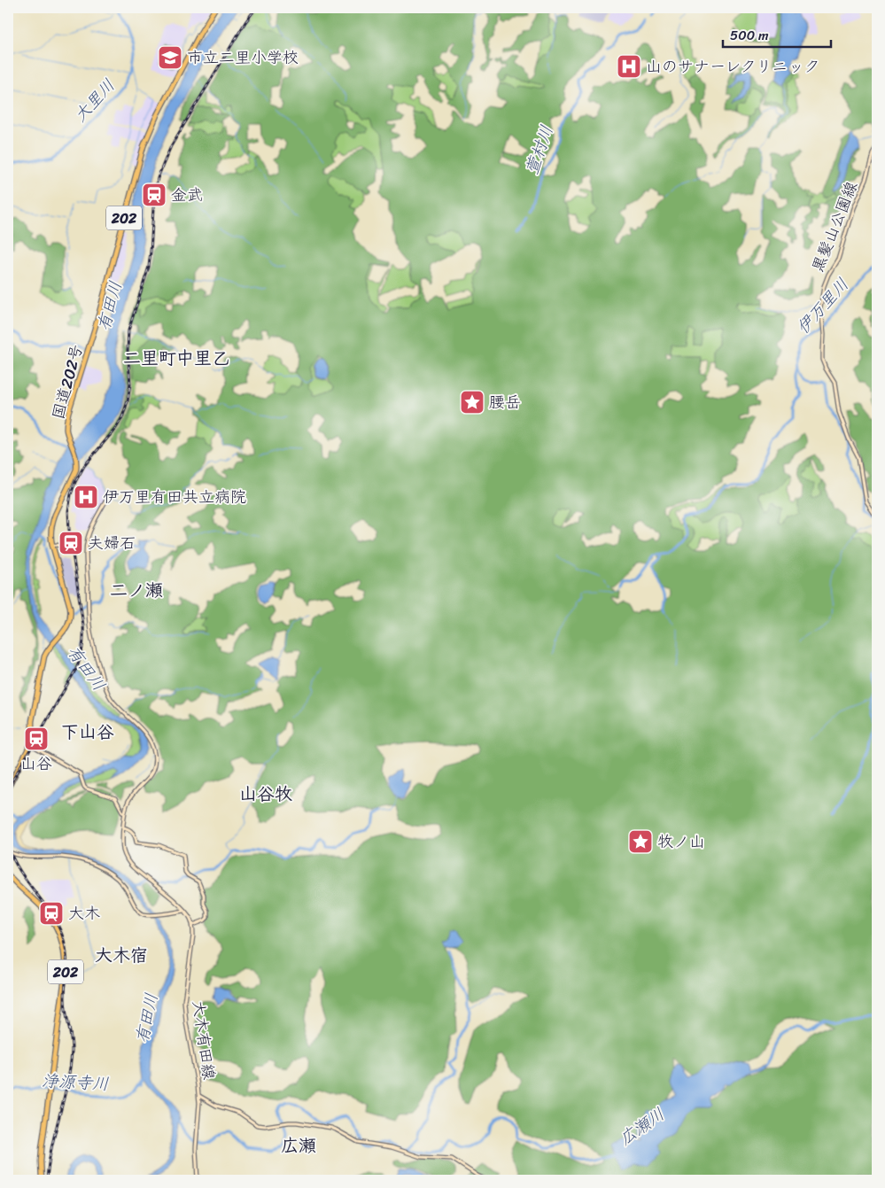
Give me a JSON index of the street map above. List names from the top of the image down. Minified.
{"streets":{"highway":["202","国道202号"],"main road":["黒髪山公園線","大木有田線"]},"districts":["二里町中里乙","二ノ瀬","下山谷","山谷牧","大木宿","広瀬"],"water":["大里川","萱村川","有田川","伊万里川","浄源寺川","広瀬川"],"places":{"school or university":["市立二里小学校"],"hospital":["山のサナーレクリニック","伊万里有田共立病院"],"station":["金武","夫婦石","山谷","大木"],"place":["腰岳","牧ノ山"]},"scale_bar":"500 m"}
